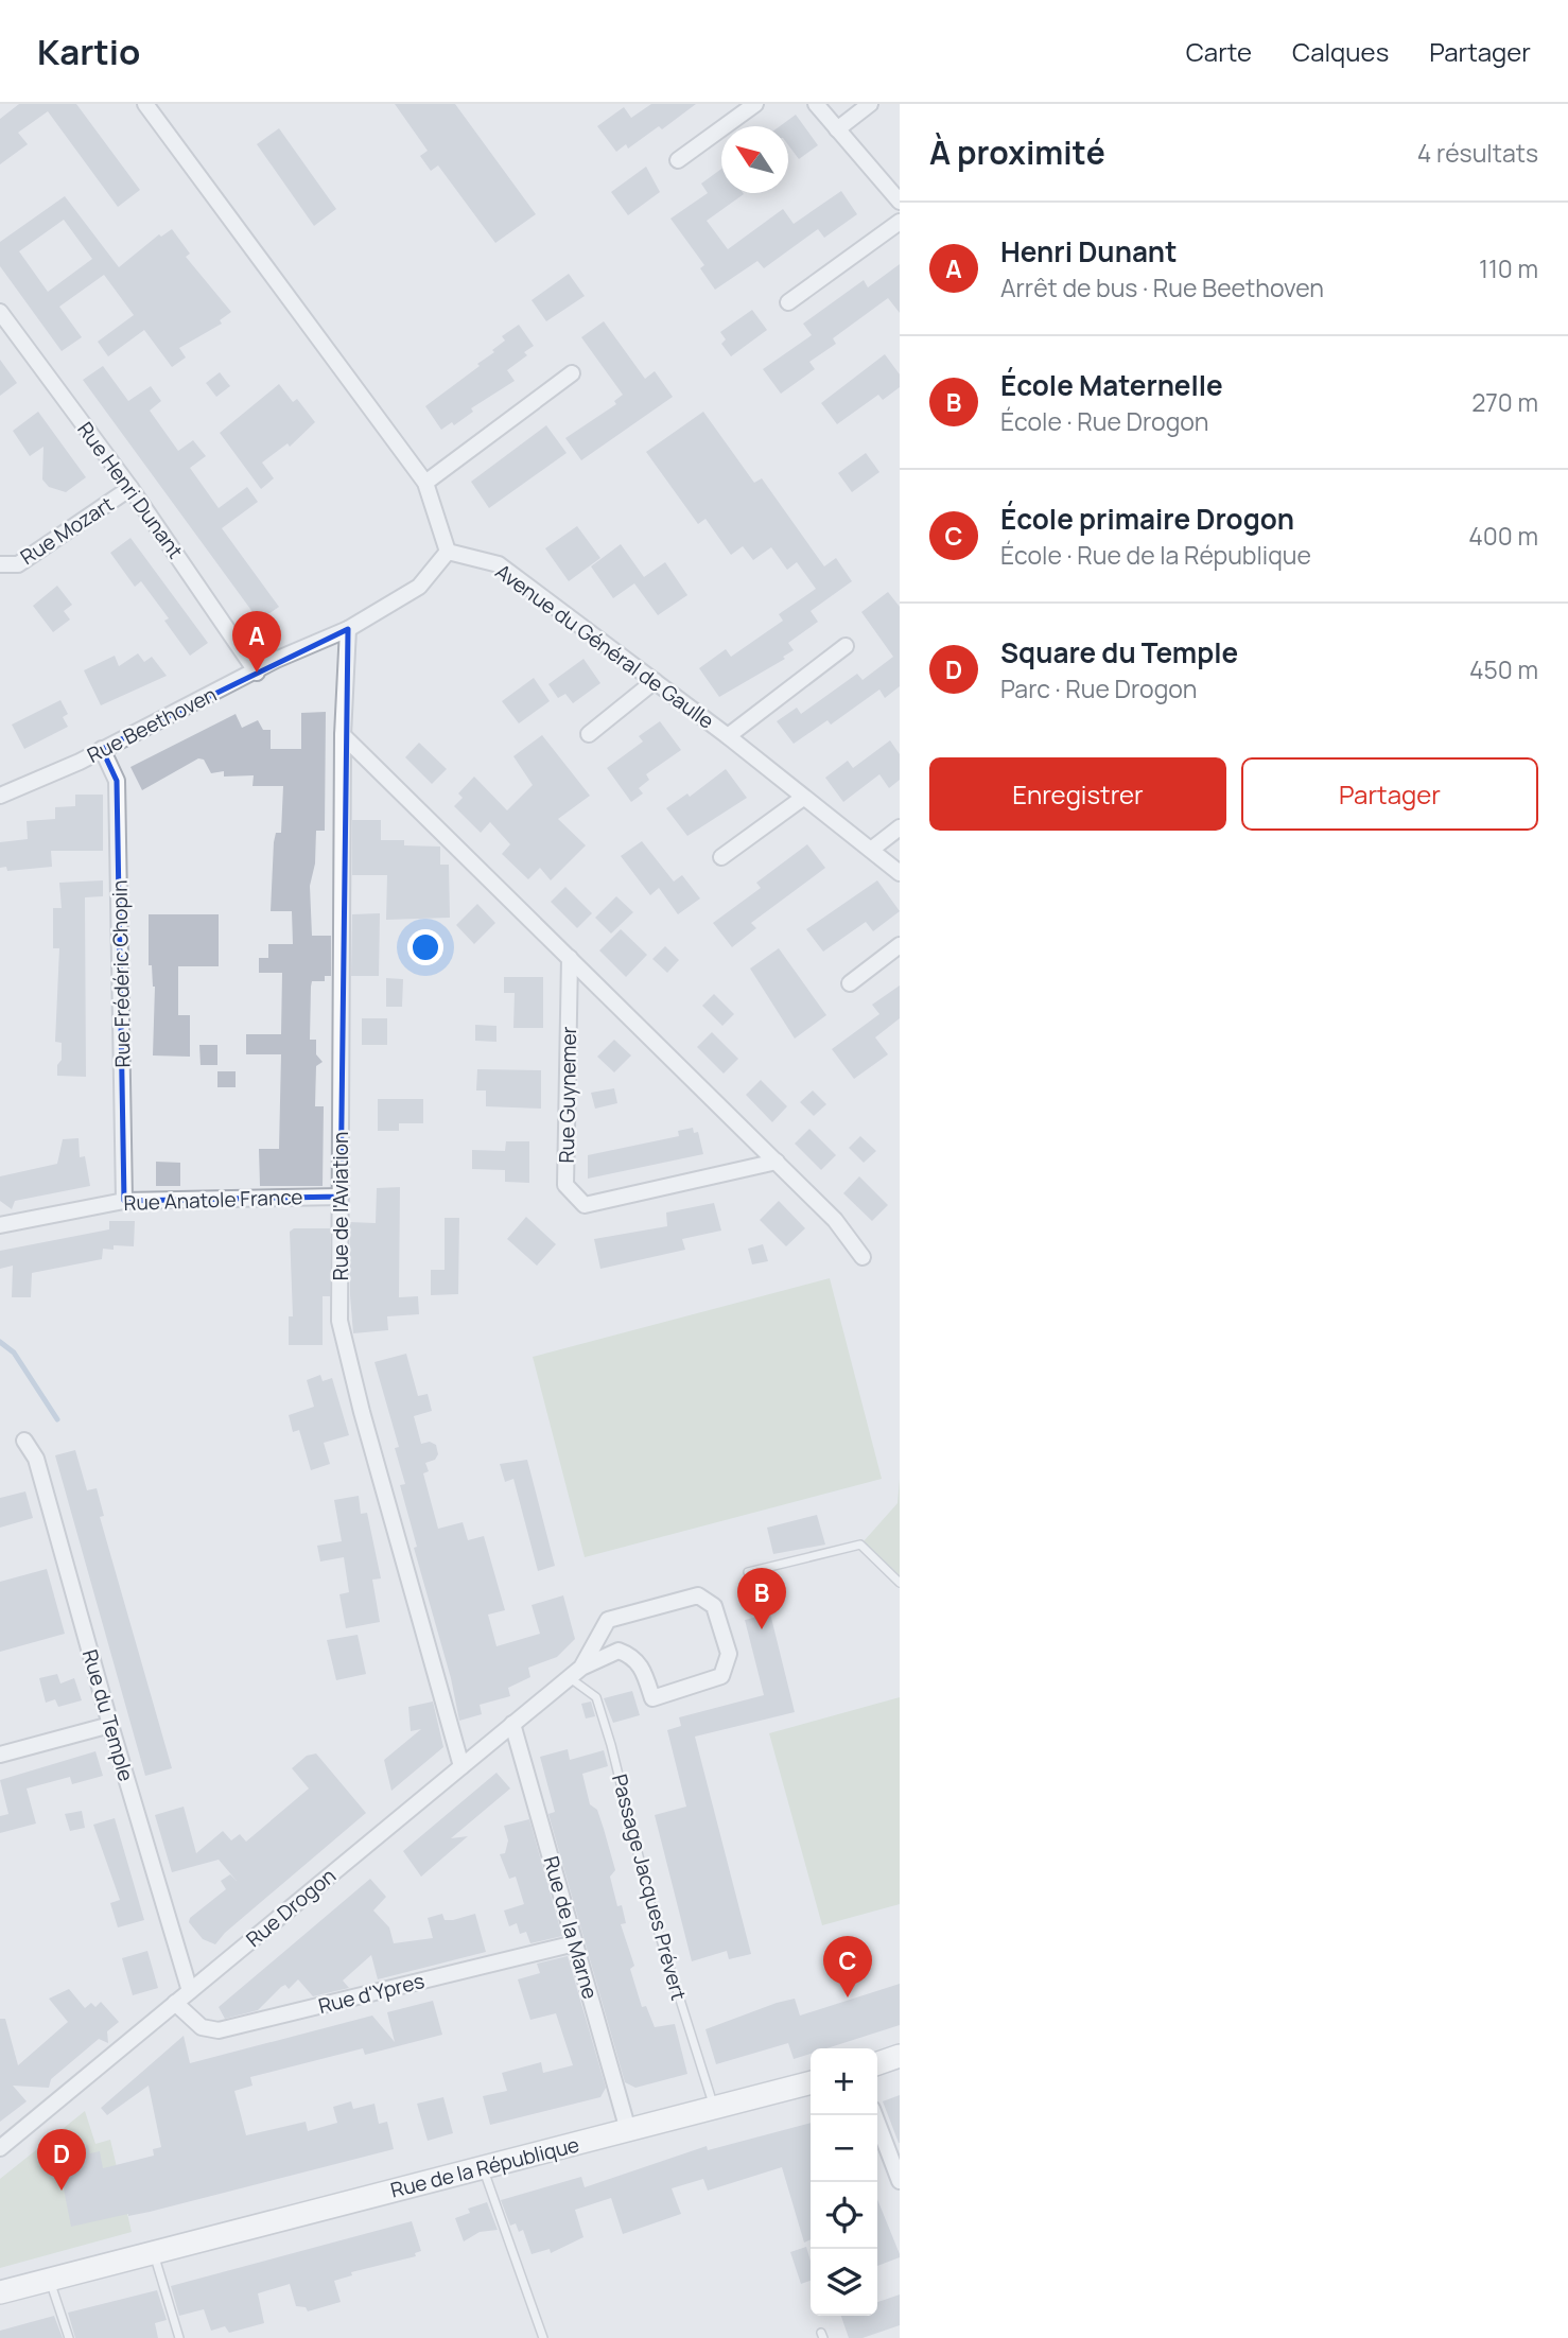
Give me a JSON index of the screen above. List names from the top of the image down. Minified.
{"streets":{"street":["Rue Henri Dunant","Rue Mozart","Avenue du Général de Gaulle","Rue Beethoven","Rue Frédéric Chopin","Rue Guynemer","Rue Anatole France","Rue de l'Aviation","Rue du Temple","Rue Drogon","Rue de la Marne","Rue d'Ypres","Rue de la République"],"lane":["Passage Jacques Prévert"]},"crossings":[["Rue Henri Dunant","Rue Mozart"],["Rue Henri Dunant","Rue Beethoven"],["Avenue du Général de Gaulle","Rue Beethoven"],["Rue Beethoven","Rue Frédéric Chopin"],["Rue Beethoven","Rue de l'Aviation"],["Rue Frédéric Chopin","Rue Anatole France"],["Rue Anatole France","Rue de l'Aviation"],["Rue de l'Aviation","Rue Drogon"],["Rue du Temple","Rue Drogon"],["Passage Jacques Prévert","Rue Drogon"],["Passage Jacques Prévert","Rue de la République"],["Rue Drogon","Rue de la Marne"],["Rue Drogon","Rue d'Ypres"],["Rue de la Marne","Rue d'Ypres"],["Rue de la Marne","Rue de la République"]],"north":"top left","page":{"header":"Kartio","nav":["Carte","Calques","Partager"],"heading":["À proximité","4 résultats"],"list":[{"mark":"A","name":"Henri Dunant","note":"Arrêt de bus · Rue Beethoven","value":"110 m"},{"mark":"B","name":"École Maternelle","note":"École · Rue Drogon","value":"270 m"},{"mark":"C","name":"École primaire Drogon","note":"École · Rue de la République","value":"400 m"},{"mark":"D","name":"Square du Temple","note":"Parc · Rue Drogon","value":"450 m"}],"pins":["A","B","C","D"],"buttons":["Enregistrer","Partager"],"map_buttons":["+","−"]}}
